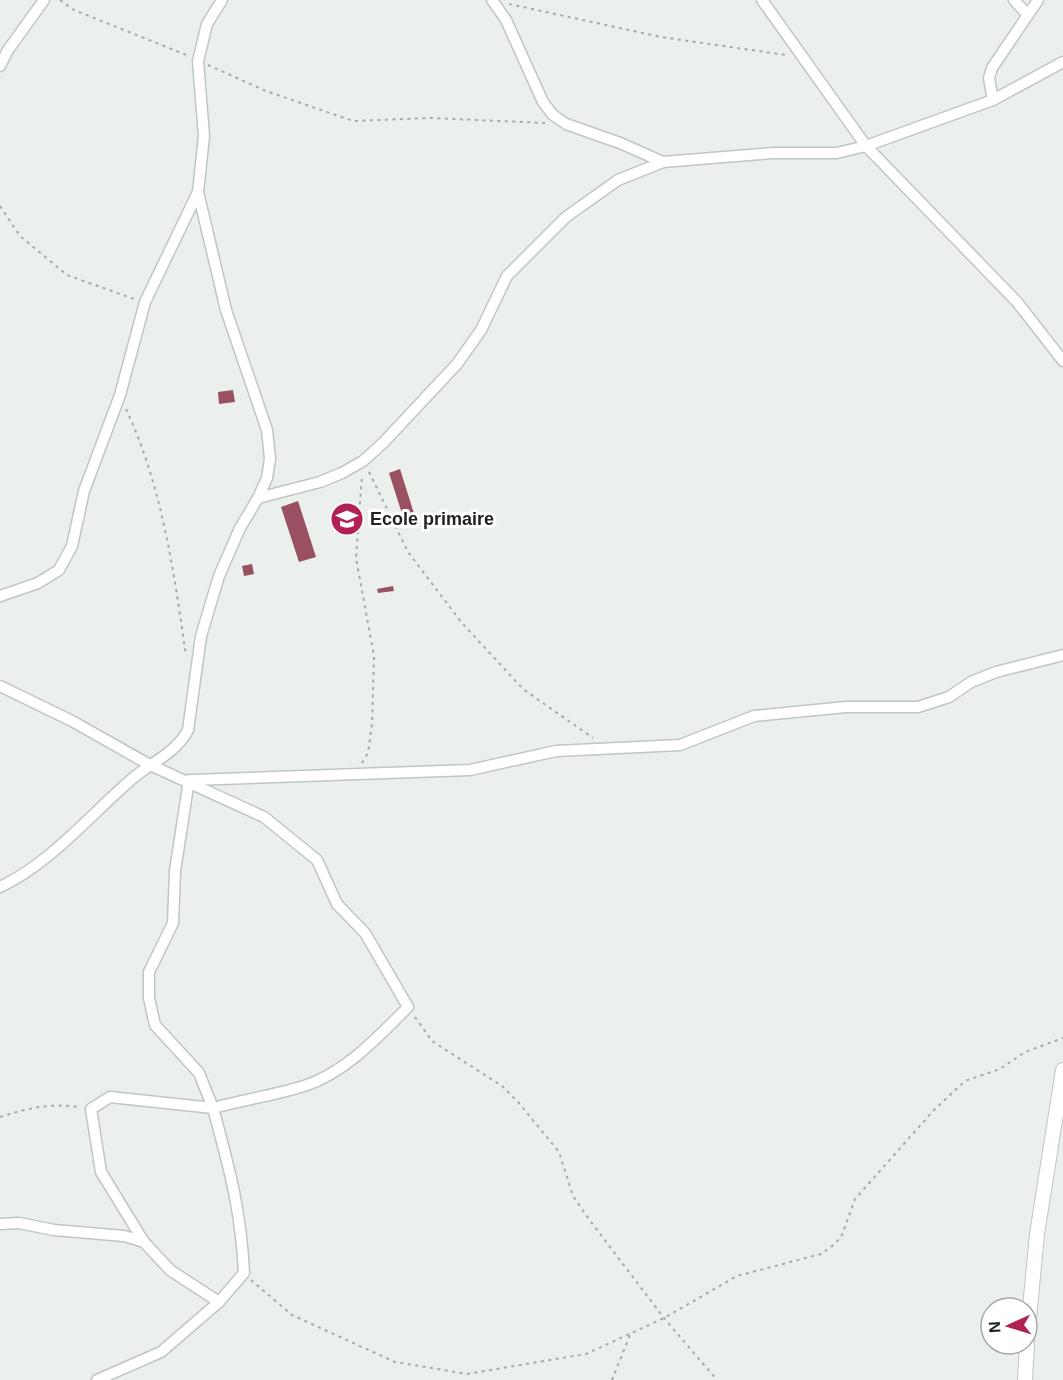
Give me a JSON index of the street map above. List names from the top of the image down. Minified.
{"places":{"school or university":["Ecole primaire"]},"north":"left"}
